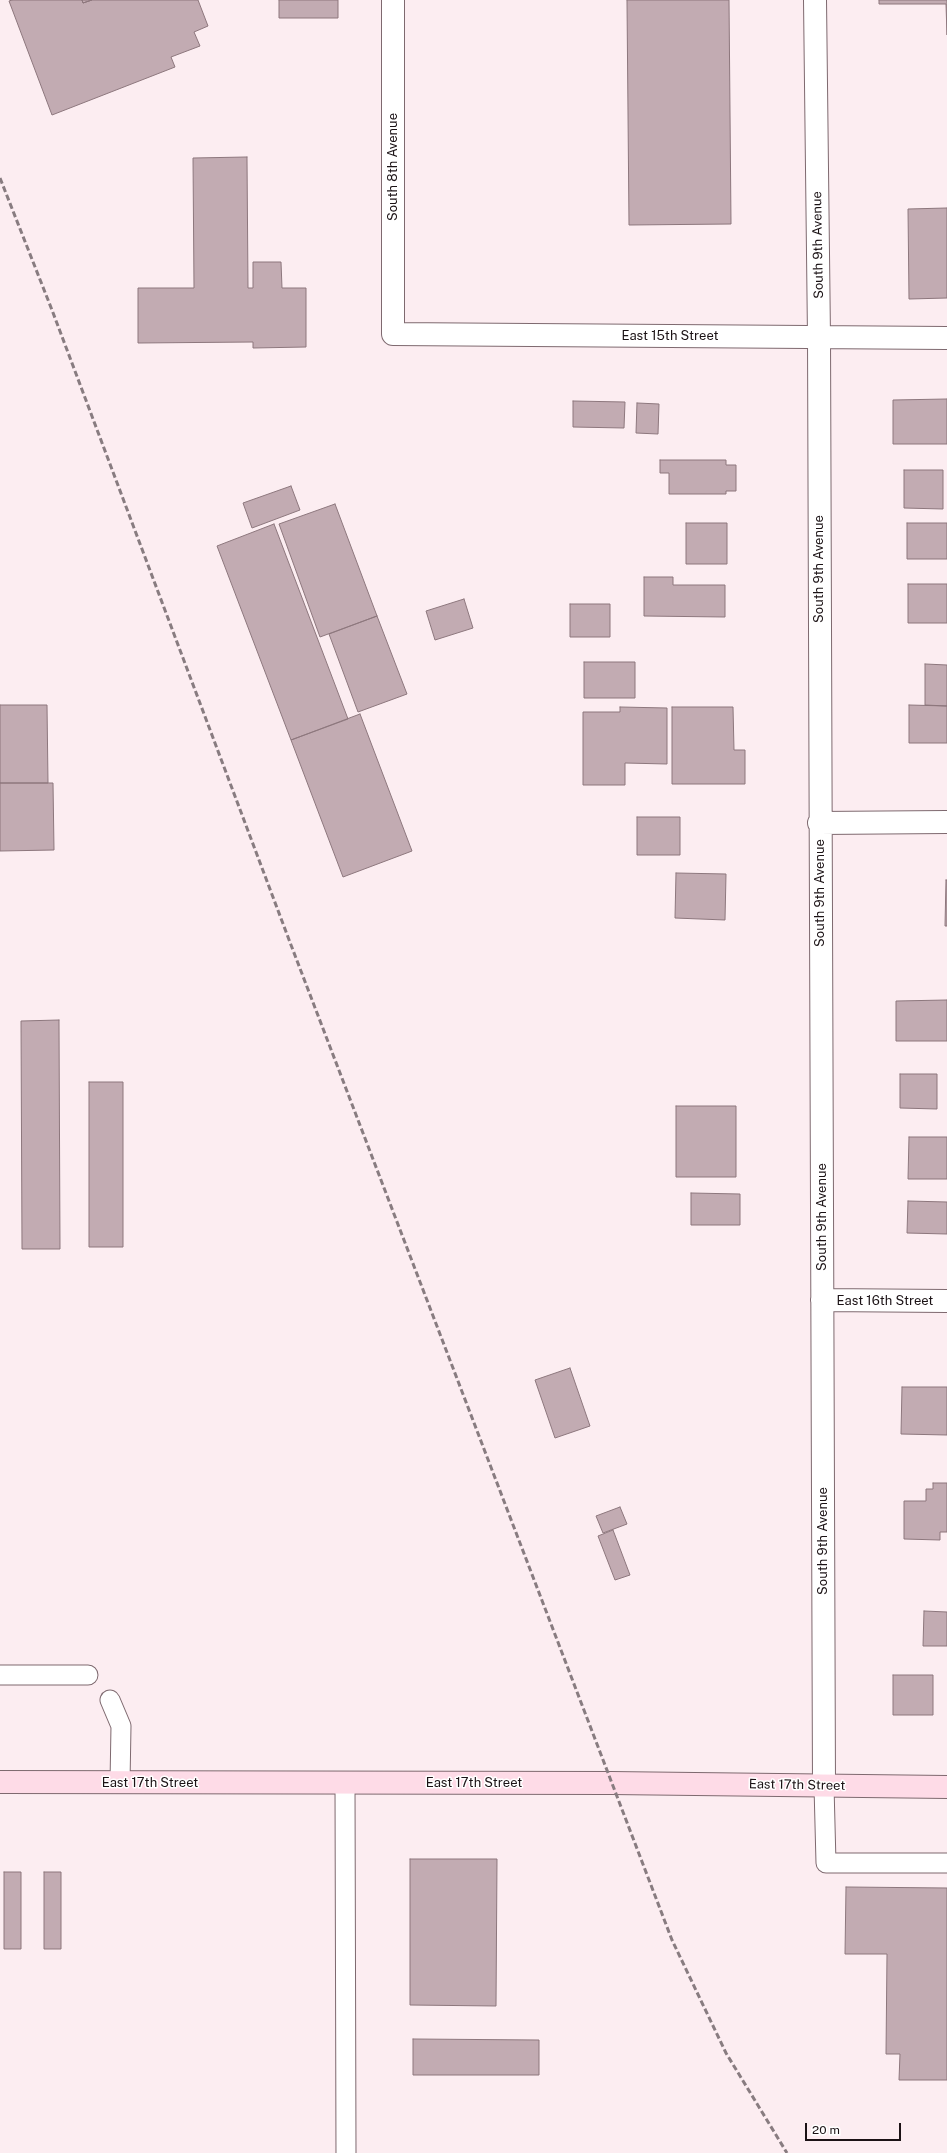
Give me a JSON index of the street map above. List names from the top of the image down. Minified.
{"streets":{"street":["South 8th Avenue","South 9th Avenue","East 15th Street","East 16th Street","East 17th Street"]},"crossings":[["South 8th Avenue","East 15th Street"],["South 9th Avenue","East 15th Street"],["South 9th Avenue","East 16th Street"],["South 9th Avenue","East 17th Street"]],"scale_bar":"20 m"}
